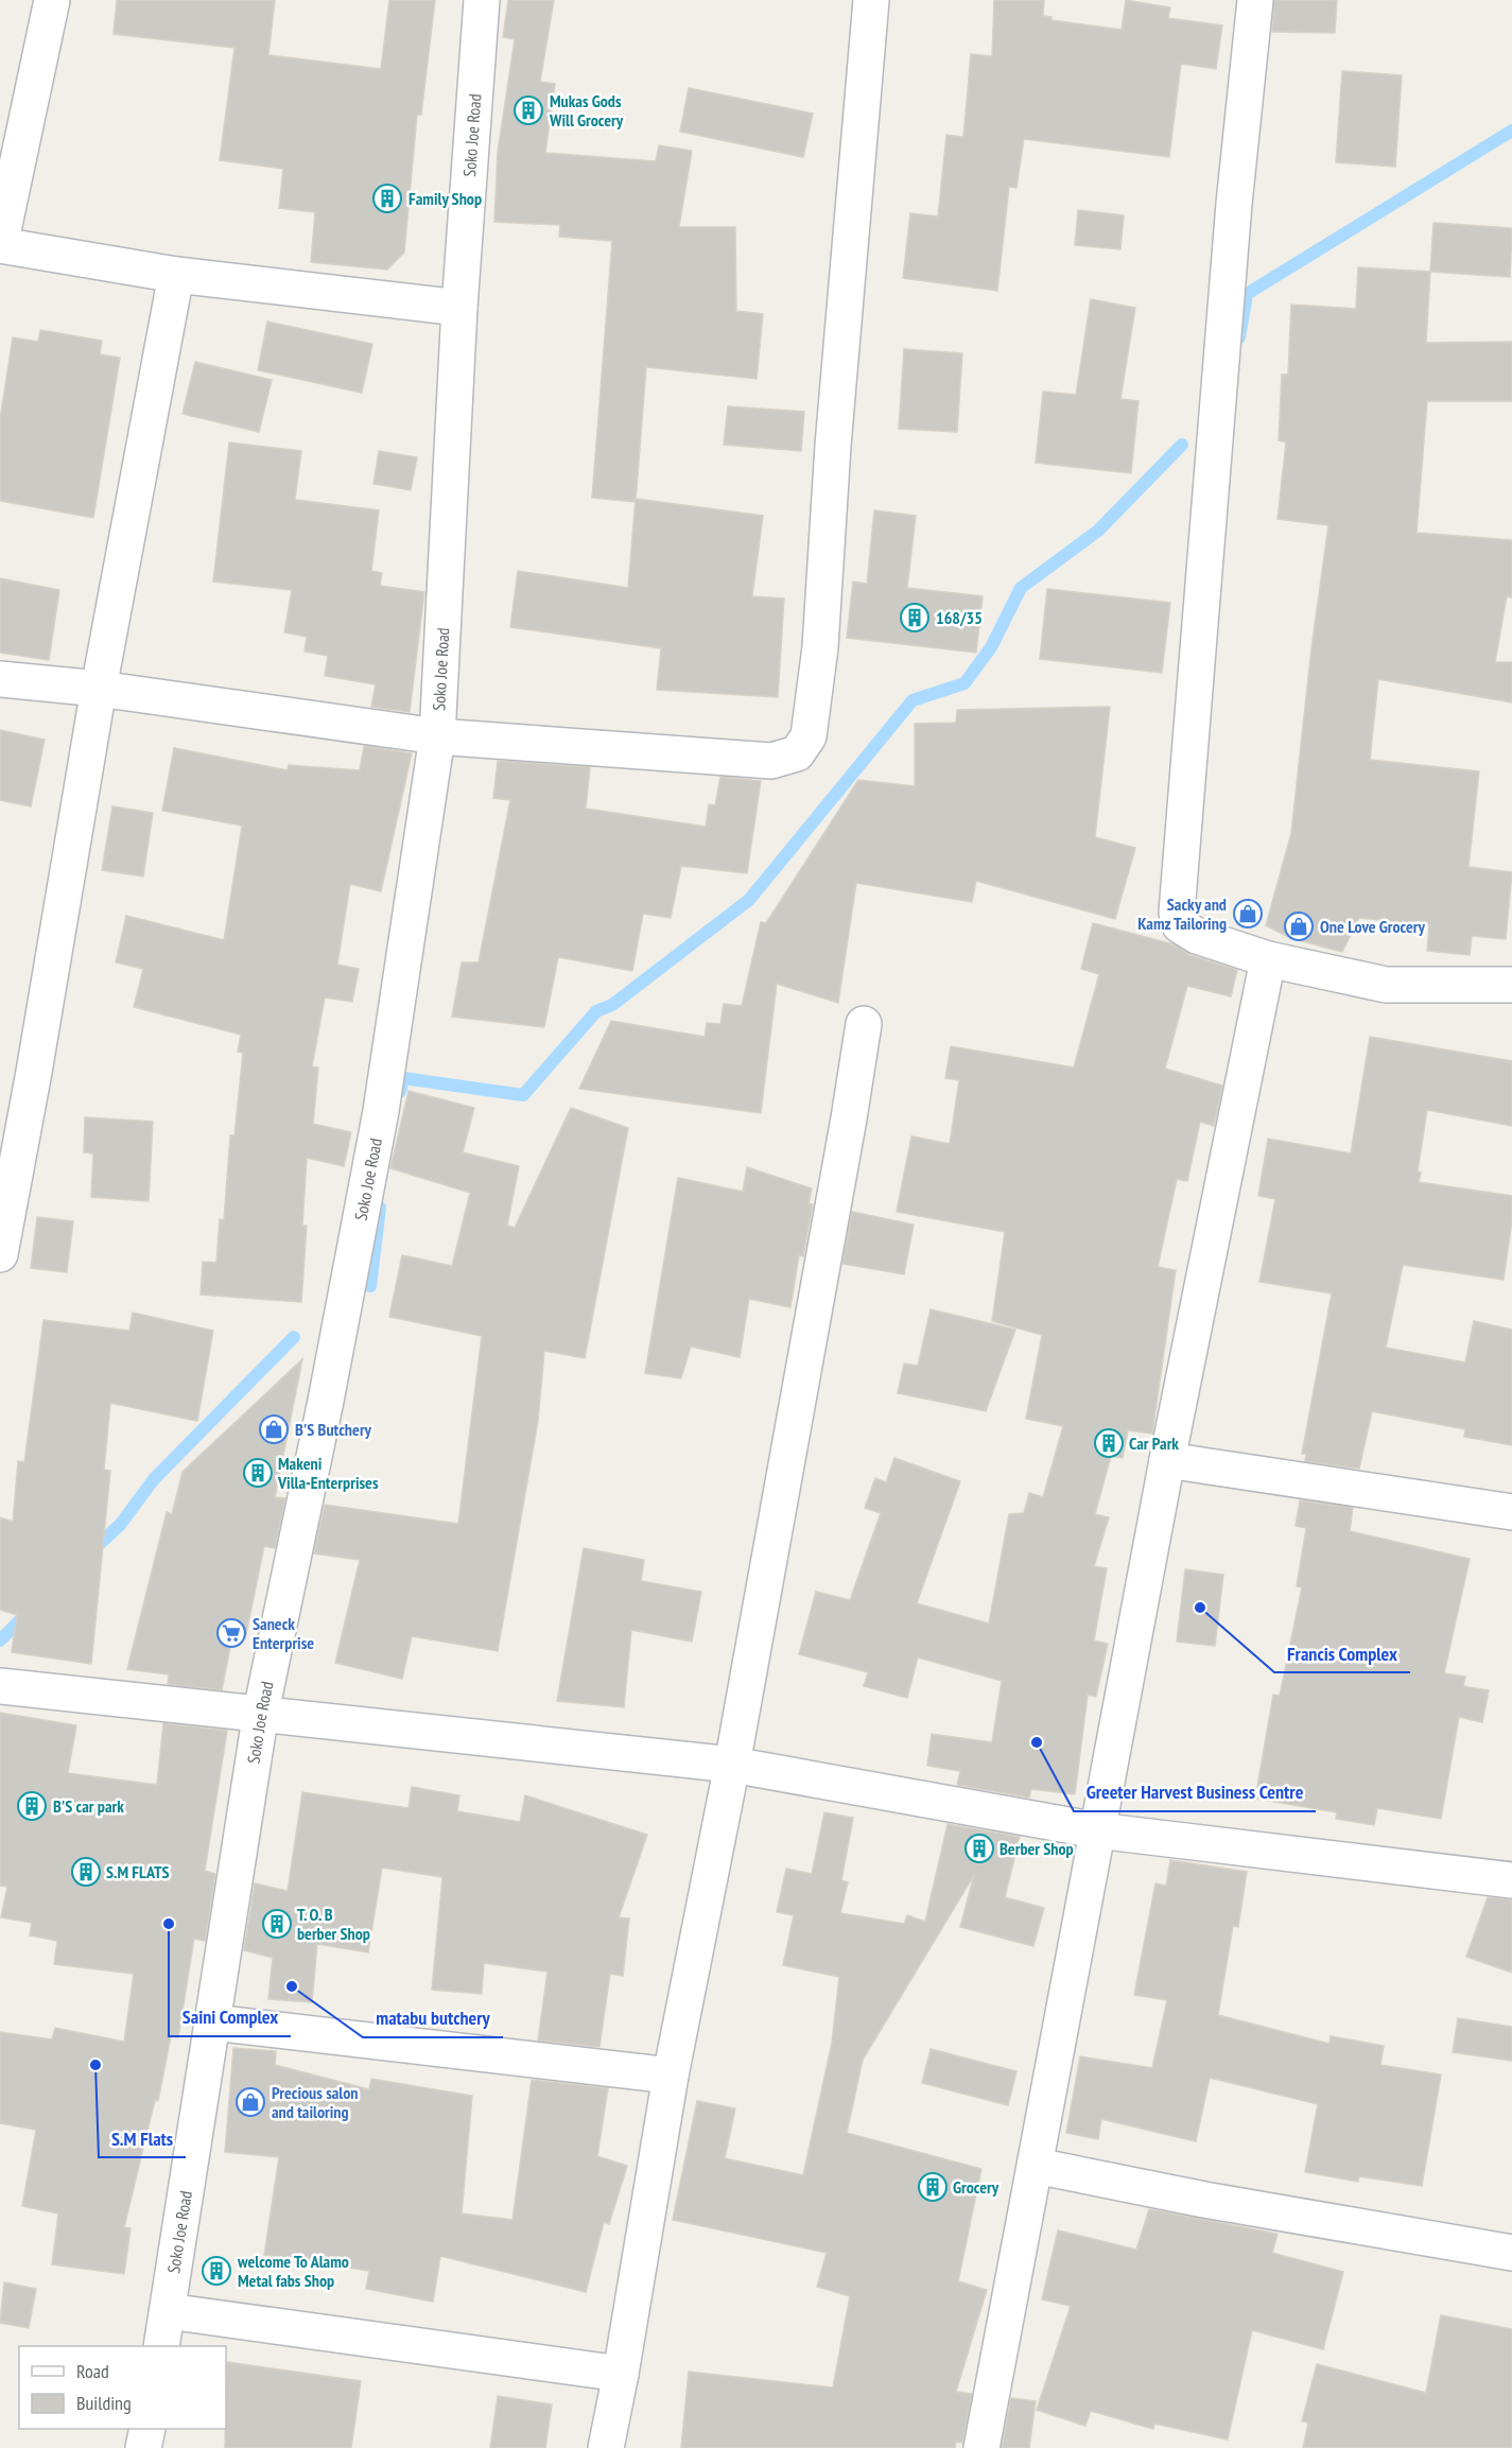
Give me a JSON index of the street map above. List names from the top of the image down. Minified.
{"streets":{"street":["Soko Joe Road"]},"places":{"building":["Mukas Gods Will Grocery","Family Shop","168/35","Car Park","Makeni Villa-Enterprises","B'S car park","Berber Shop","S.M FLATS","T. O. B berber Shop","Grocery","welcome To Alamo Metal fabs Shop"],"shop":["Sacky and Kamz Tailoring","One Love Grocery","B'S Butchery","Precious salon and tailoring"],"other":["Francis Complex","Greeter Harvest Business Centre","Saini Complex","matabu butchery","S.M Flats"],"supermarket":["Saneck Enterprise"]},"legend":["Road","Building"]}
